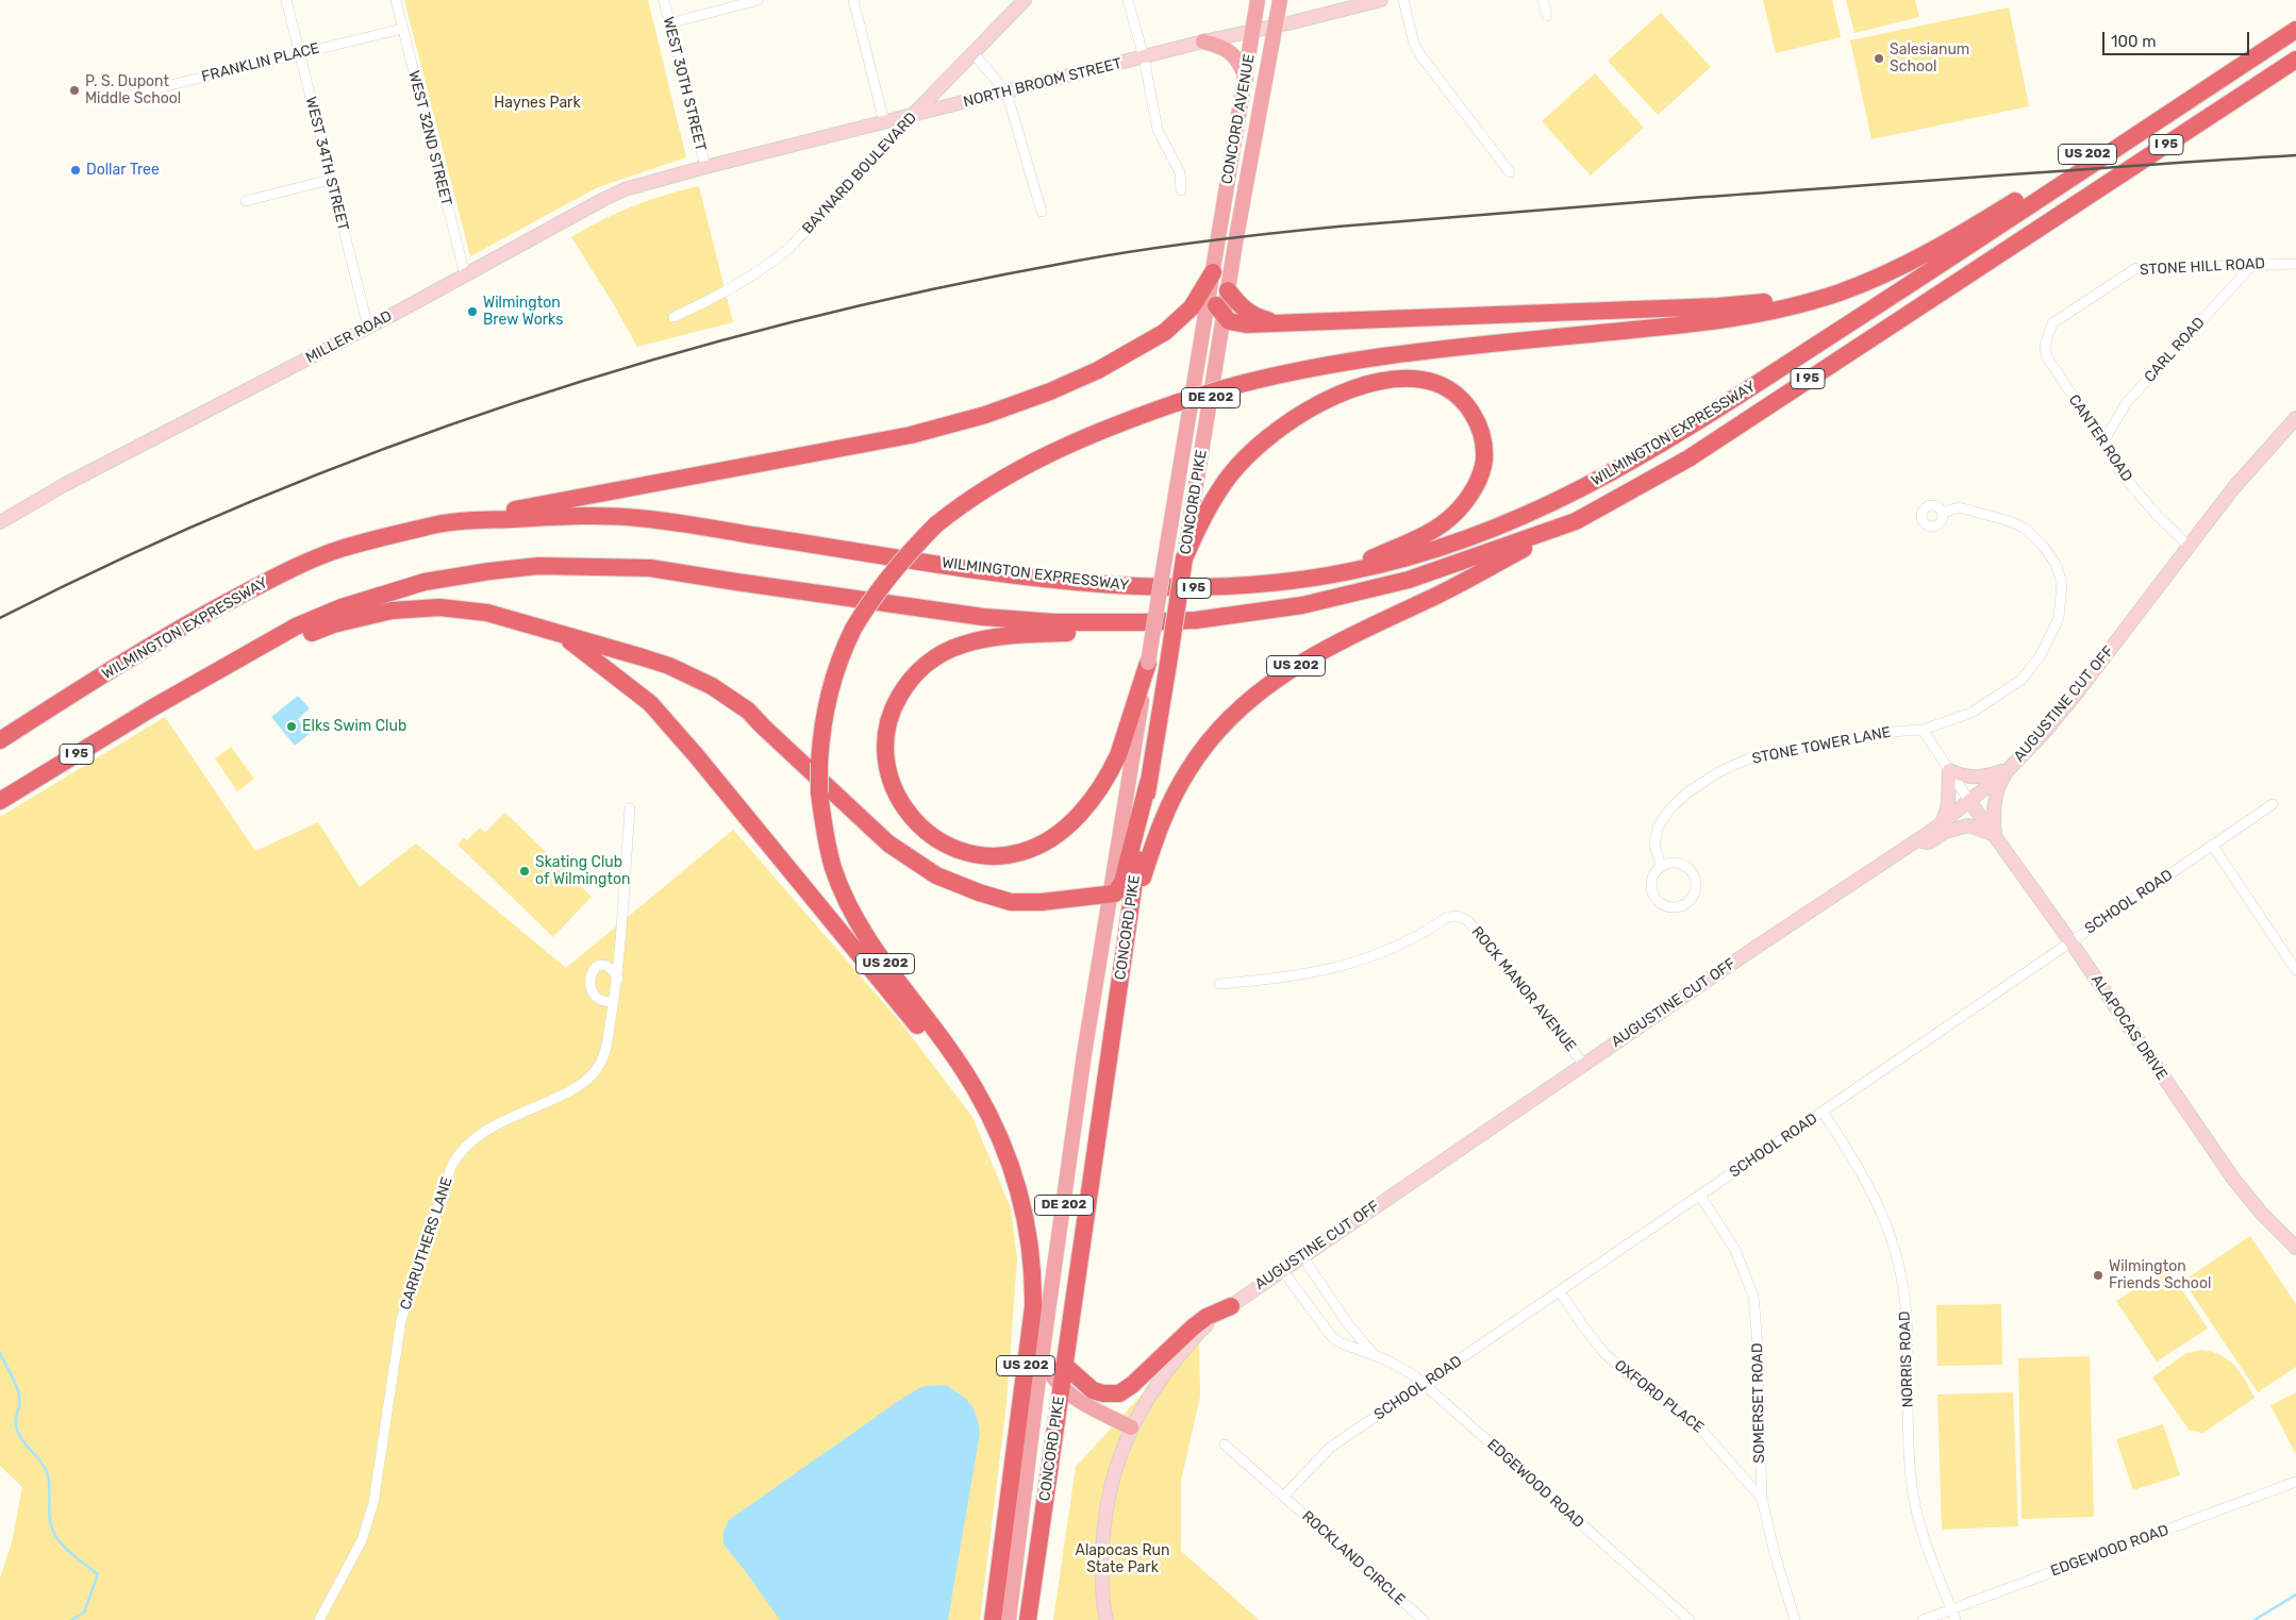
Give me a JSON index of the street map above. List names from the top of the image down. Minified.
{"streets":{"highway":["I 95","US 202","DE 202","WILMINGTON EXPRESSWAY","CONCORD PIKE"],"main road":["CONCORD AVENUE"],"street":["FRANKLIN PLACE","NORTH BROOM STREET","WEST 30TH STREET","WEST 32ND STREET","WEST 34TH STREET","BAYNARD BOULEVARD","STONE HILL ROAD","MILLER ROAD","CARL ROAD","CANTER ROAD","AUGUSTINE CUT OFF","STONE TOWER LANE","SCHOOL ROAD","ROCK MANOR AVENUE","ALAPOCAS DRIVE","CARRUTHERS LANE","NORRIS ROAD","OXFORD PLACE","SOMERSET ROAD","EDGEWOOD ROAD","ROCKLAND CIRCLE"]},"crossings":[["FRANKLIN PLACE","WEST 32ND STREET"],["FRANKLIN PLACE","WEST 34TH STREET"],["NORTH BROOM STREET","WEST 30TH STREET"],["NORTH BROOM STREET","CONCORD AVENUE"],["NORTH BROOM STREET","BAYNARD BOULEVARD"],["NORTH BROOM STREET","MILLER ROAD"],["WEST 30TH STREET","MILLER ROAD"],["CONCORD AVENUE","CONCORD PIKE"],["WEST 32ND STREET","MILLER ROAD"],["US 202","WILMINGTON EXPRESSWAY"],["US 202","CONCORD PIKE"],["WEST 34TH STREET","MILLER ROAD"],["STONE HILL ROAD","CARL ROAD"],["STONE HILL ROAD","CANTER ROAD"],["CARL ROAD","CANTER ROAD"],["CANTER ROAD","AUGUSTINE CUT OFF"],["AUGUSTINE CUT OFF","ROCK MANOR AVENUE"],["AUGUSTINE CUT OFF","ALAPOCAS DRIVE"],["AUGUSTINE CUT OFF","EDGEWOOD ROAD"],["SCHOOL ROAD","ALAPOCAS DRIVE"],["SCHOOL ROAD","NORRIS ROAD"],["SCHOOL ROAD","OXFORD PLACE"],["SCHOOL ROAD","SOMERSET ROAD"],["SCHOOL ROAD","EDGEWOOD ROAD"],["SCHOOL ROAD","ROCKLAND CIRCLE"],["NORRIS ROAD","EDGEWOOD ROAD"],["OXFORD PLACE","SOMERSET ROAD"]],"parks":["Haynes Park","Alapocas Run State Park"],"places":["Salesianum School","P. S. Dupont Middle School","Dollar Tree","Wilmington Brew Works","Elks Swim Club","Skating Club of Wilmington","Wilmington Friends School"],"scale_bar":"100 m"}
